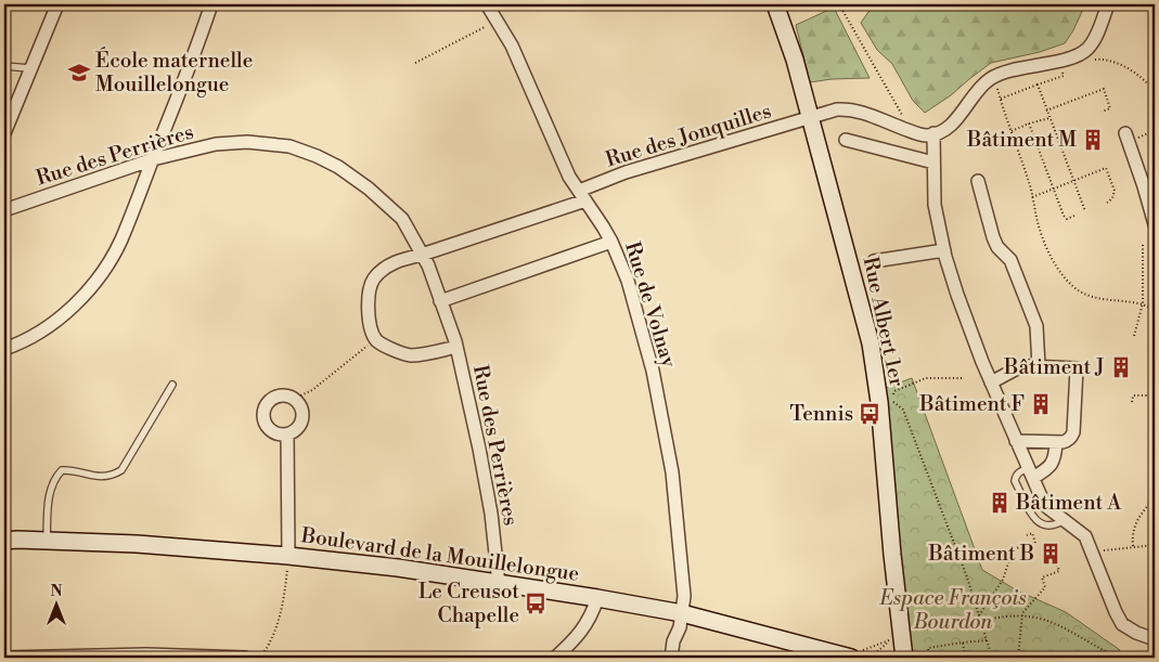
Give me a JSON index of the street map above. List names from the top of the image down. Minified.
{"streets":{"main road":["Rue Albert 1er","Boulevard de la Mouillelongue"],"street":["Rue des Jonquilles","Rue des Perrières","Rue de Volnay"]},"crossings":[["Rue des Jonquilles","Rue des Perrières"],["Rue des Jonquilles","Rue de Volnay"],["Rue des Jonquilles","Rue Albert 1er"],["Rue des Perrières","Boulevard de la Mouillelongue"],["Rue de Volnay","Boulevard de la Mouillelongue"]],"parks":["Espace François Bourdon"],"places":{"school or university":["École maternelle Mouillelongue"],"building":["Bâtiment M","Bâtiment J","Bâtiment F","Bâtiment A","Bâtiment B"],"bus stop":["Tennis","Le Creusot Chapelle"]},"north":"top"}
